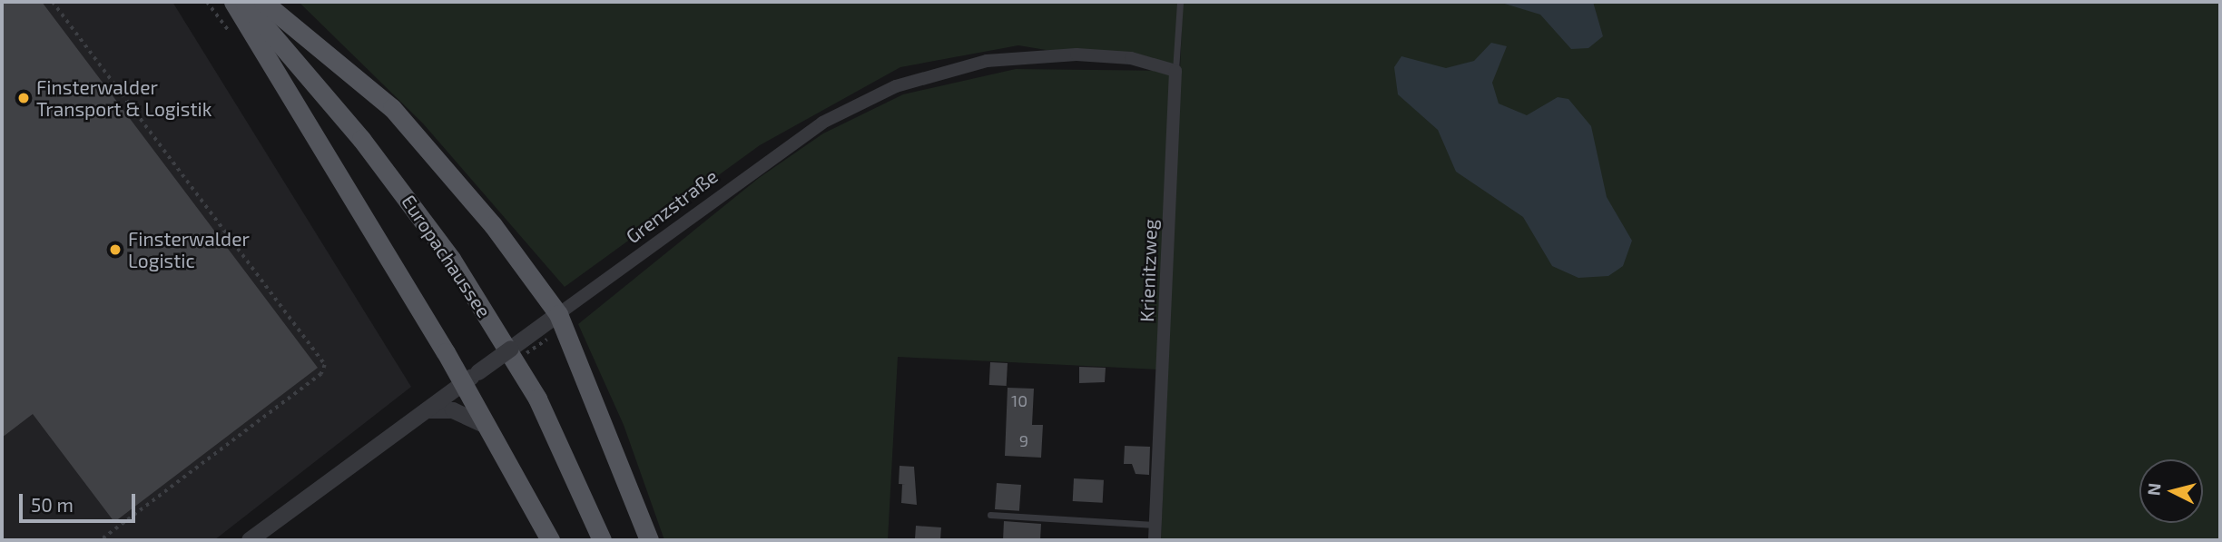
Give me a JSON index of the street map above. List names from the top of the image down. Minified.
{"streets":{"main road":["Europachaussee"],"street":["Grenzstraße","Krienitzweg"]},"crossings":[["Grenzstraße","Krienitzweg"]],"places":["Finsterwalder Transport & Logistik","Finsterwalder Logistic"],"house_numbers":["10","9"],"scale_bar":"50 m","north":"left"}
